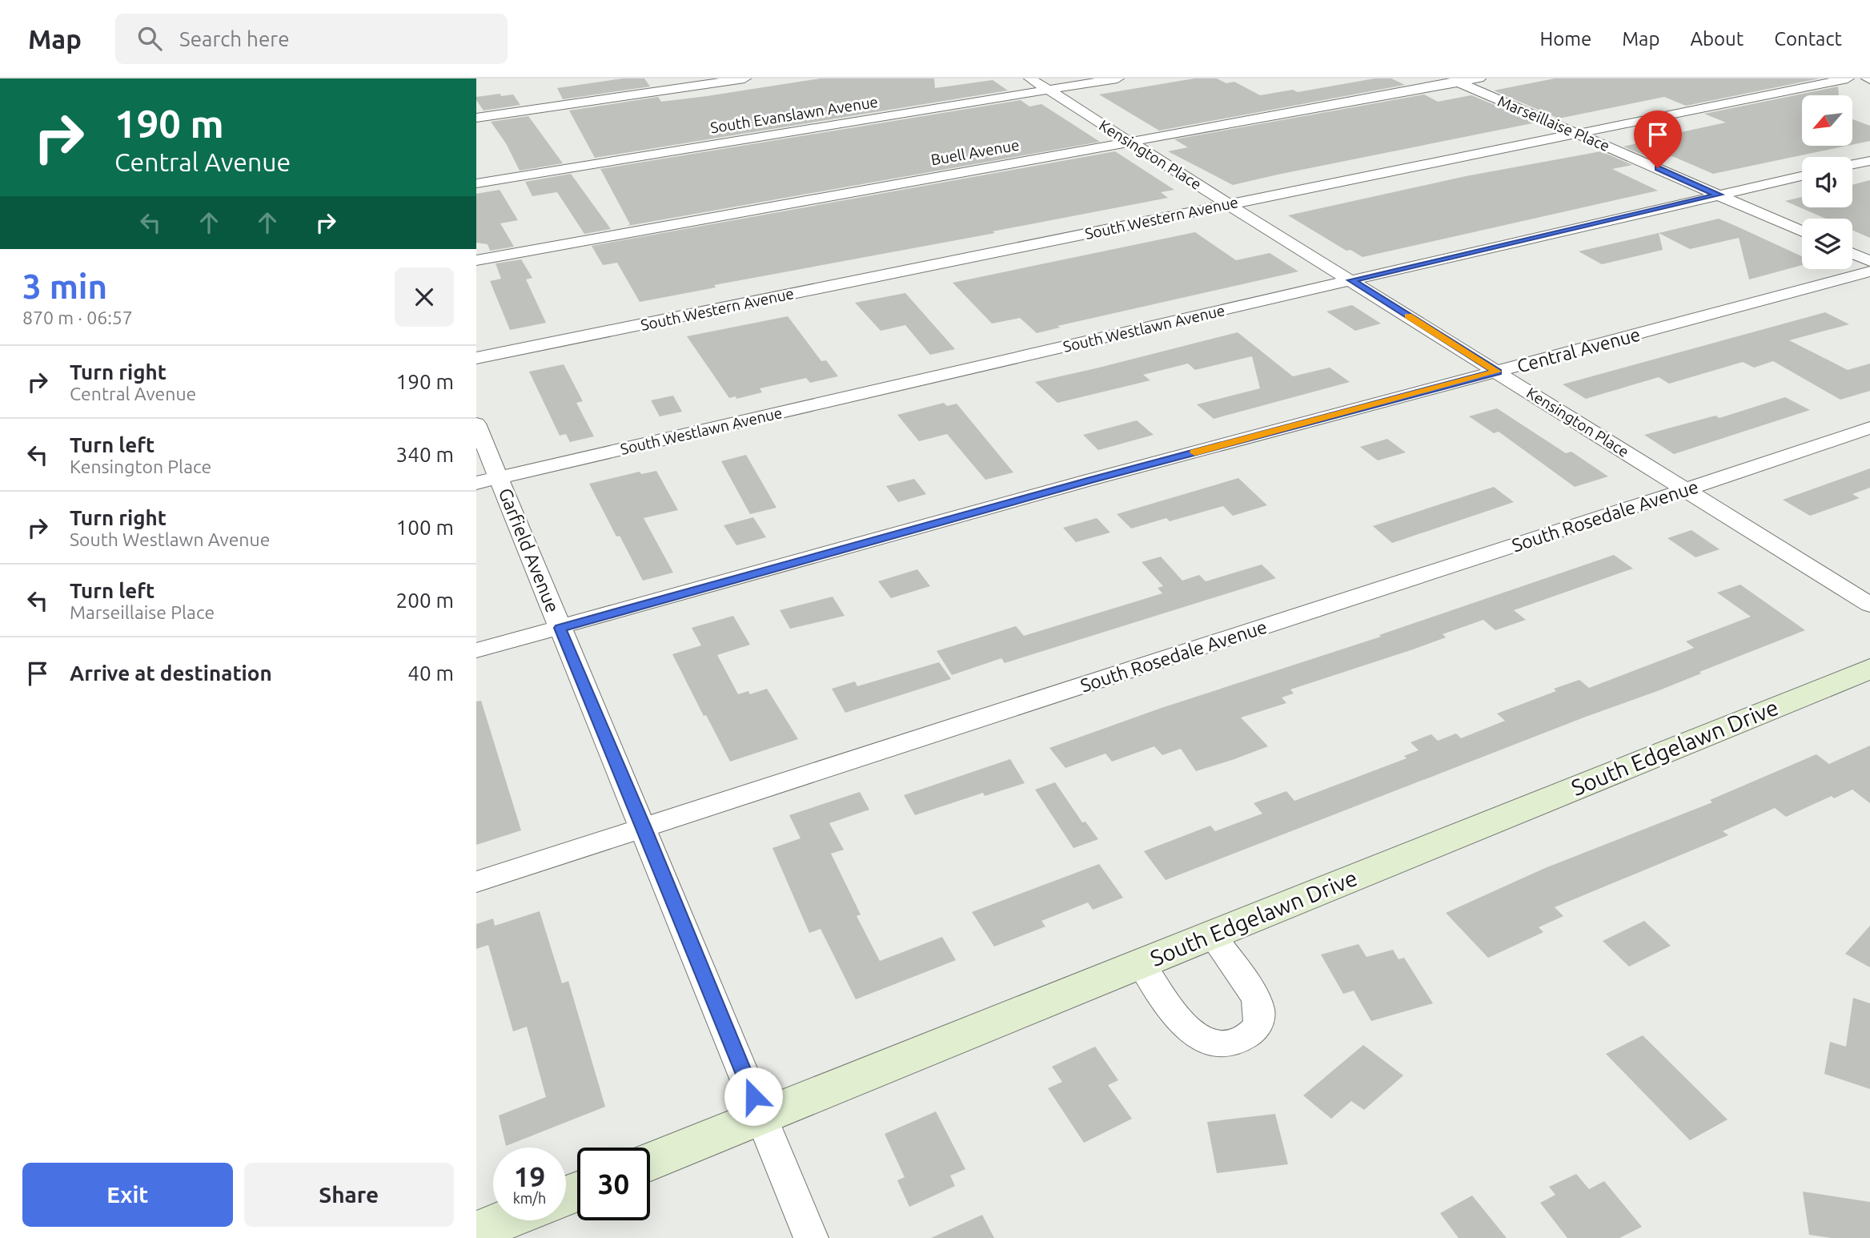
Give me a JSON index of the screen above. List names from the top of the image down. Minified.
{"streets":{"street":["South Evanslawn Avenue","Marseillaise Place","Buell Avenue","Kensington Place","South Western Avenue","South Westlawn Avenue","Central Avenue","South Rosedale Avenue","Garfield Avenue","South Edgelawn Drive"]},"crossings":[["South Evanslawn Avenue","Kensington Place"],["Marseillaise Place","Buell Avenue"],["Marseillaise Place","South Western Avenue"],["Marseillaise Place","South Westlawn Avenue"],["Buell Avenue","Kensington Place"],["Kensington Place","South Western Avenue"],["Kensington Place","South Westlawn Avenue"],["Kensington Place","Central Avenue"],["Kensington Place","South Rosedale Avenue"],["South Westlawn Avenue","Garfield Avenue"],["Central Avenue","Garfield Avenue"],["South Rosedale Avenue","Garfield Avenue"],["Garfield Avenue","South Edgelawn Drive"]],"north":"bottom left","page":{"header":"Map","search":"Search here","nav":["Home","Map","About","Contact"],"turn":["190 m","Central Avenue"],"heading":["3 min","870 m · 06:57"],"list":[{"name":"Turn right","note":"Central Avenue","value":"190 m"},{"name":"Turn left","note":"Kensington Place","value":"340 m"},{"name":"Turn right","note":"South Westlawn Avenue","value":"100 m"},{"name":"Turn left","note":"Marseillaise Place","value":"200 m"},{"name":"Arrive at destination","value":"40 m"}],"speed":"19 km/h","limit":"30","buttons":["Exit","Share"]}}
